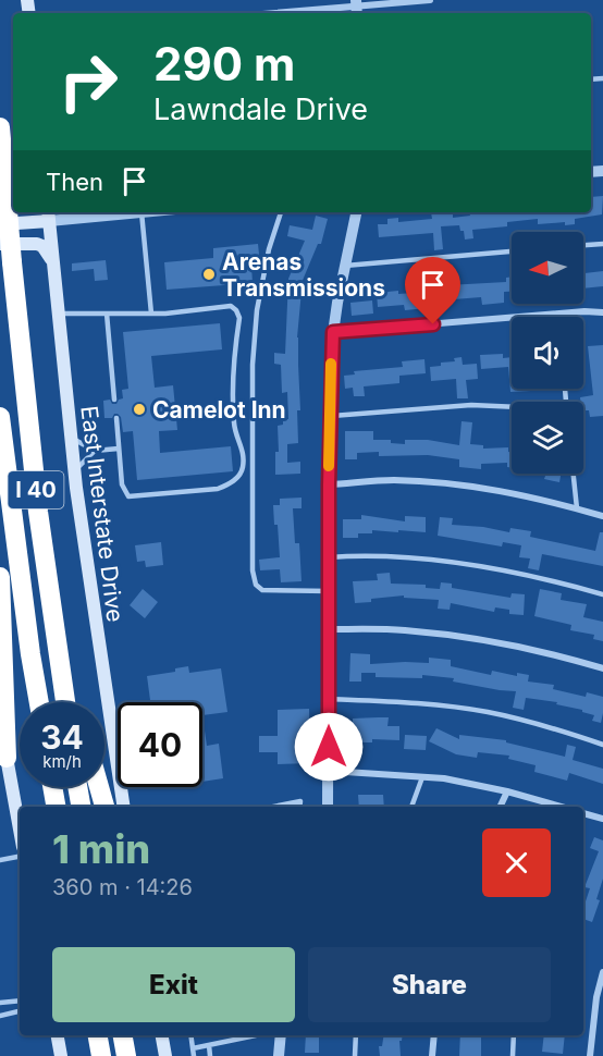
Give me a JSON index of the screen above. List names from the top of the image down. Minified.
{"streets":{"highway":["I 40"],"main road":["East Interstate Drive"]},"places":["Arenas Transmissions","Camelot Inn"],"north":"left","page":{"turn":["290 m","Lawndale Drive"],"then":"Then","speed":"34 km/h","limit":"40","heading":["1 min","360 m · 14:26"],"buttons":["Exit","Share"]}}
